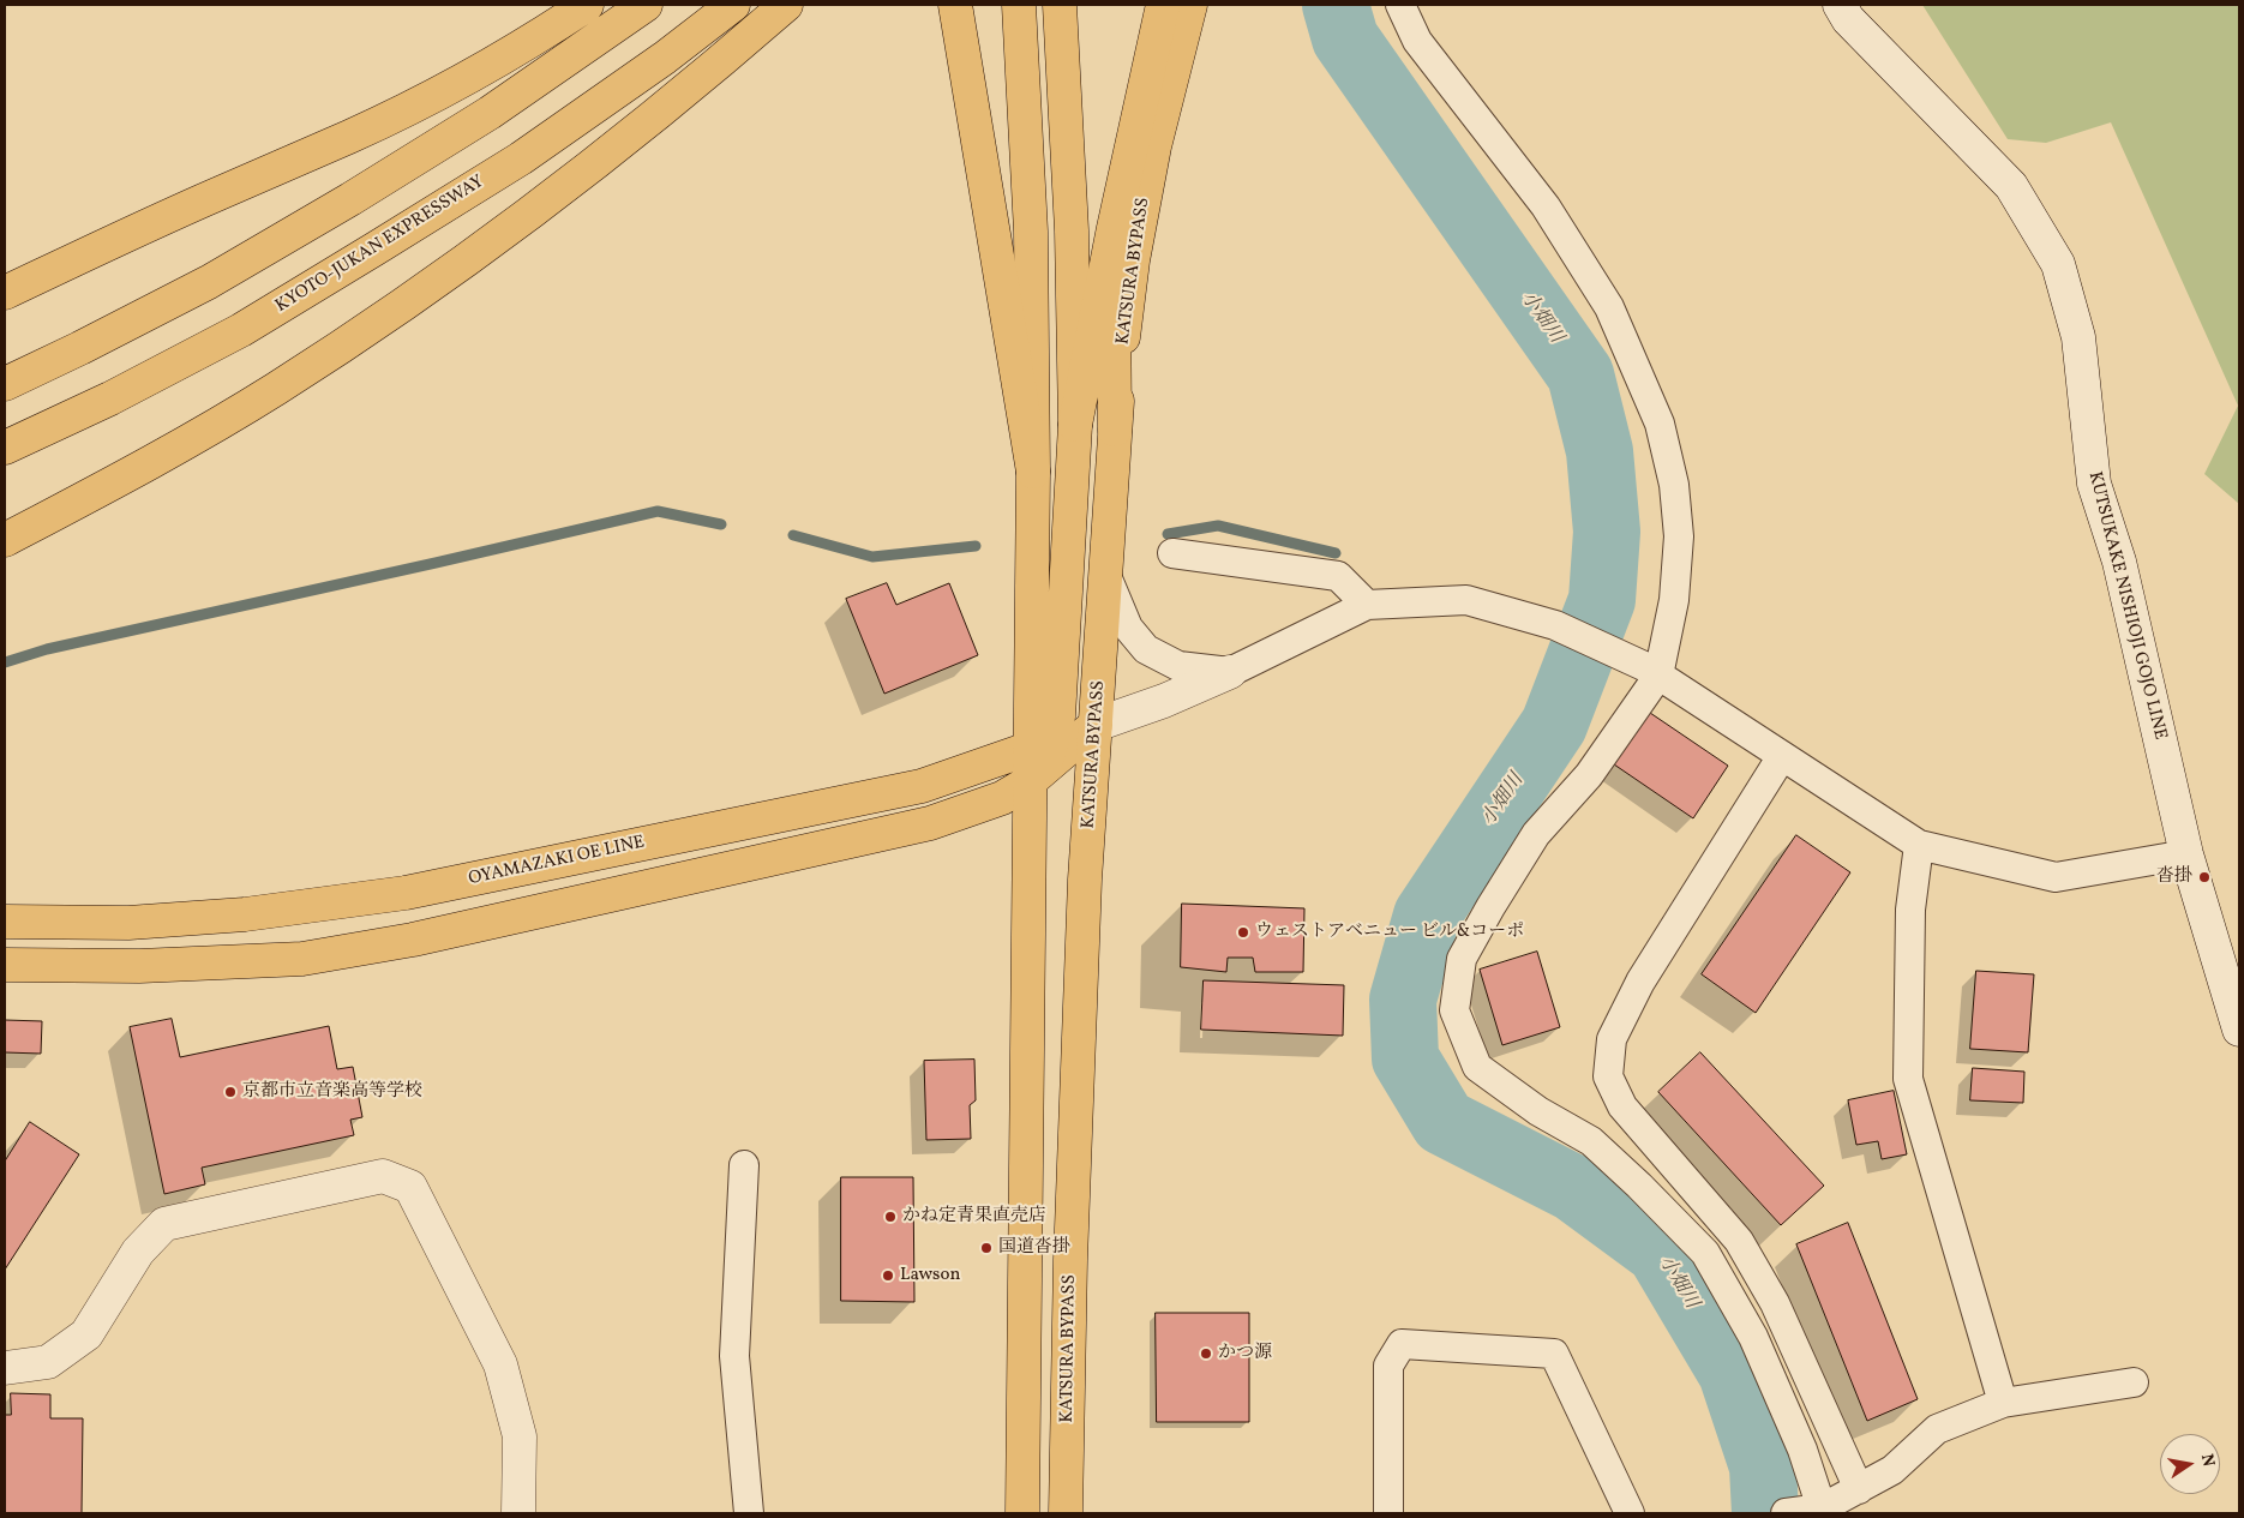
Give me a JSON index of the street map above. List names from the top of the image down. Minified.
{"streets":{"main road":["KYOTO-JUKAN EXPRESSWAY","KATSURA BYPASS","KUTSUKAKE NISHIOJI GOJO LINE","OYAMAZAKI OE LINE"]},"crossings":[["KATSURA BYPASS","OYAMAZAKI OE LINE"]],"water":["小畑川"],"places":["沓掛","ウェストアベニュー ビル&コーポ","京都市立音楽高等学校","かね定青果直売店","国道沓掛","Lawson","かつ源"],"north":"right"}
